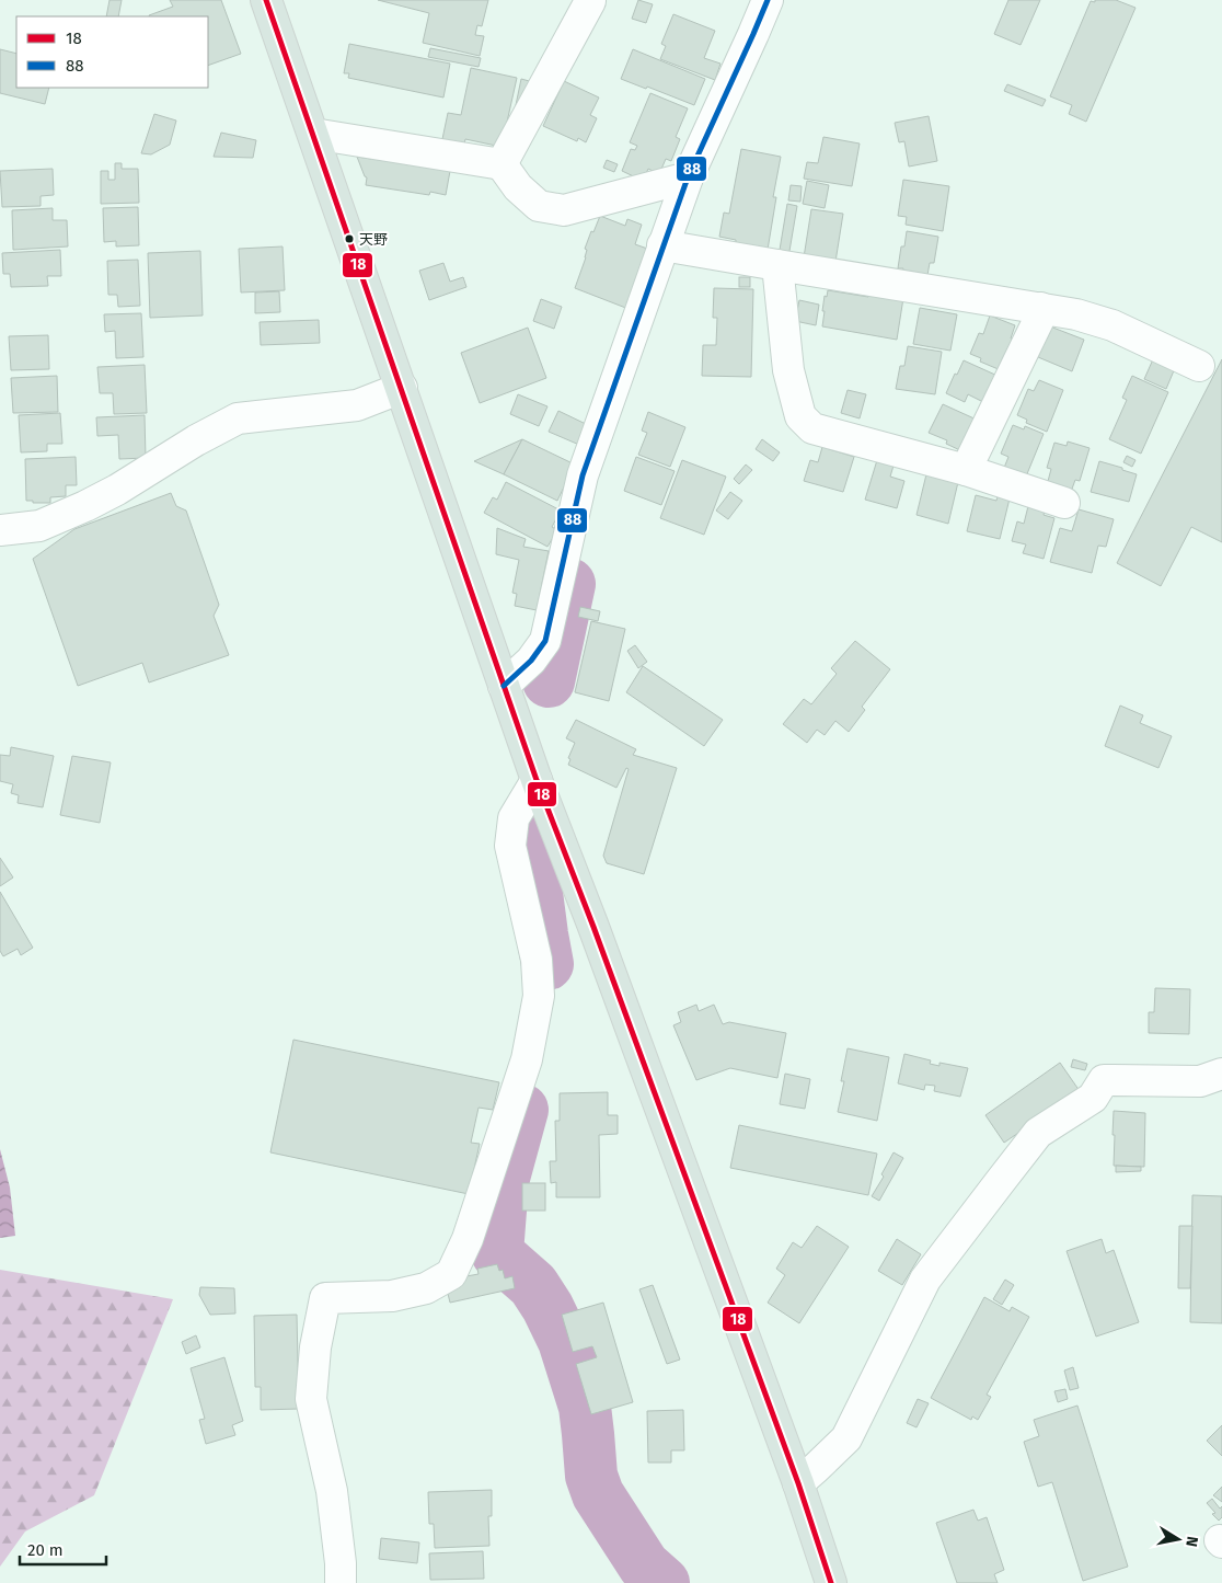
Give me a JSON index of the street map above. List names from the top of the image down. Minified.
{"places":["天野"],"lines":["transit line 18","transit line 88"],"legend":["18","88"],"scale_bar":"20 m","north":"right"}
